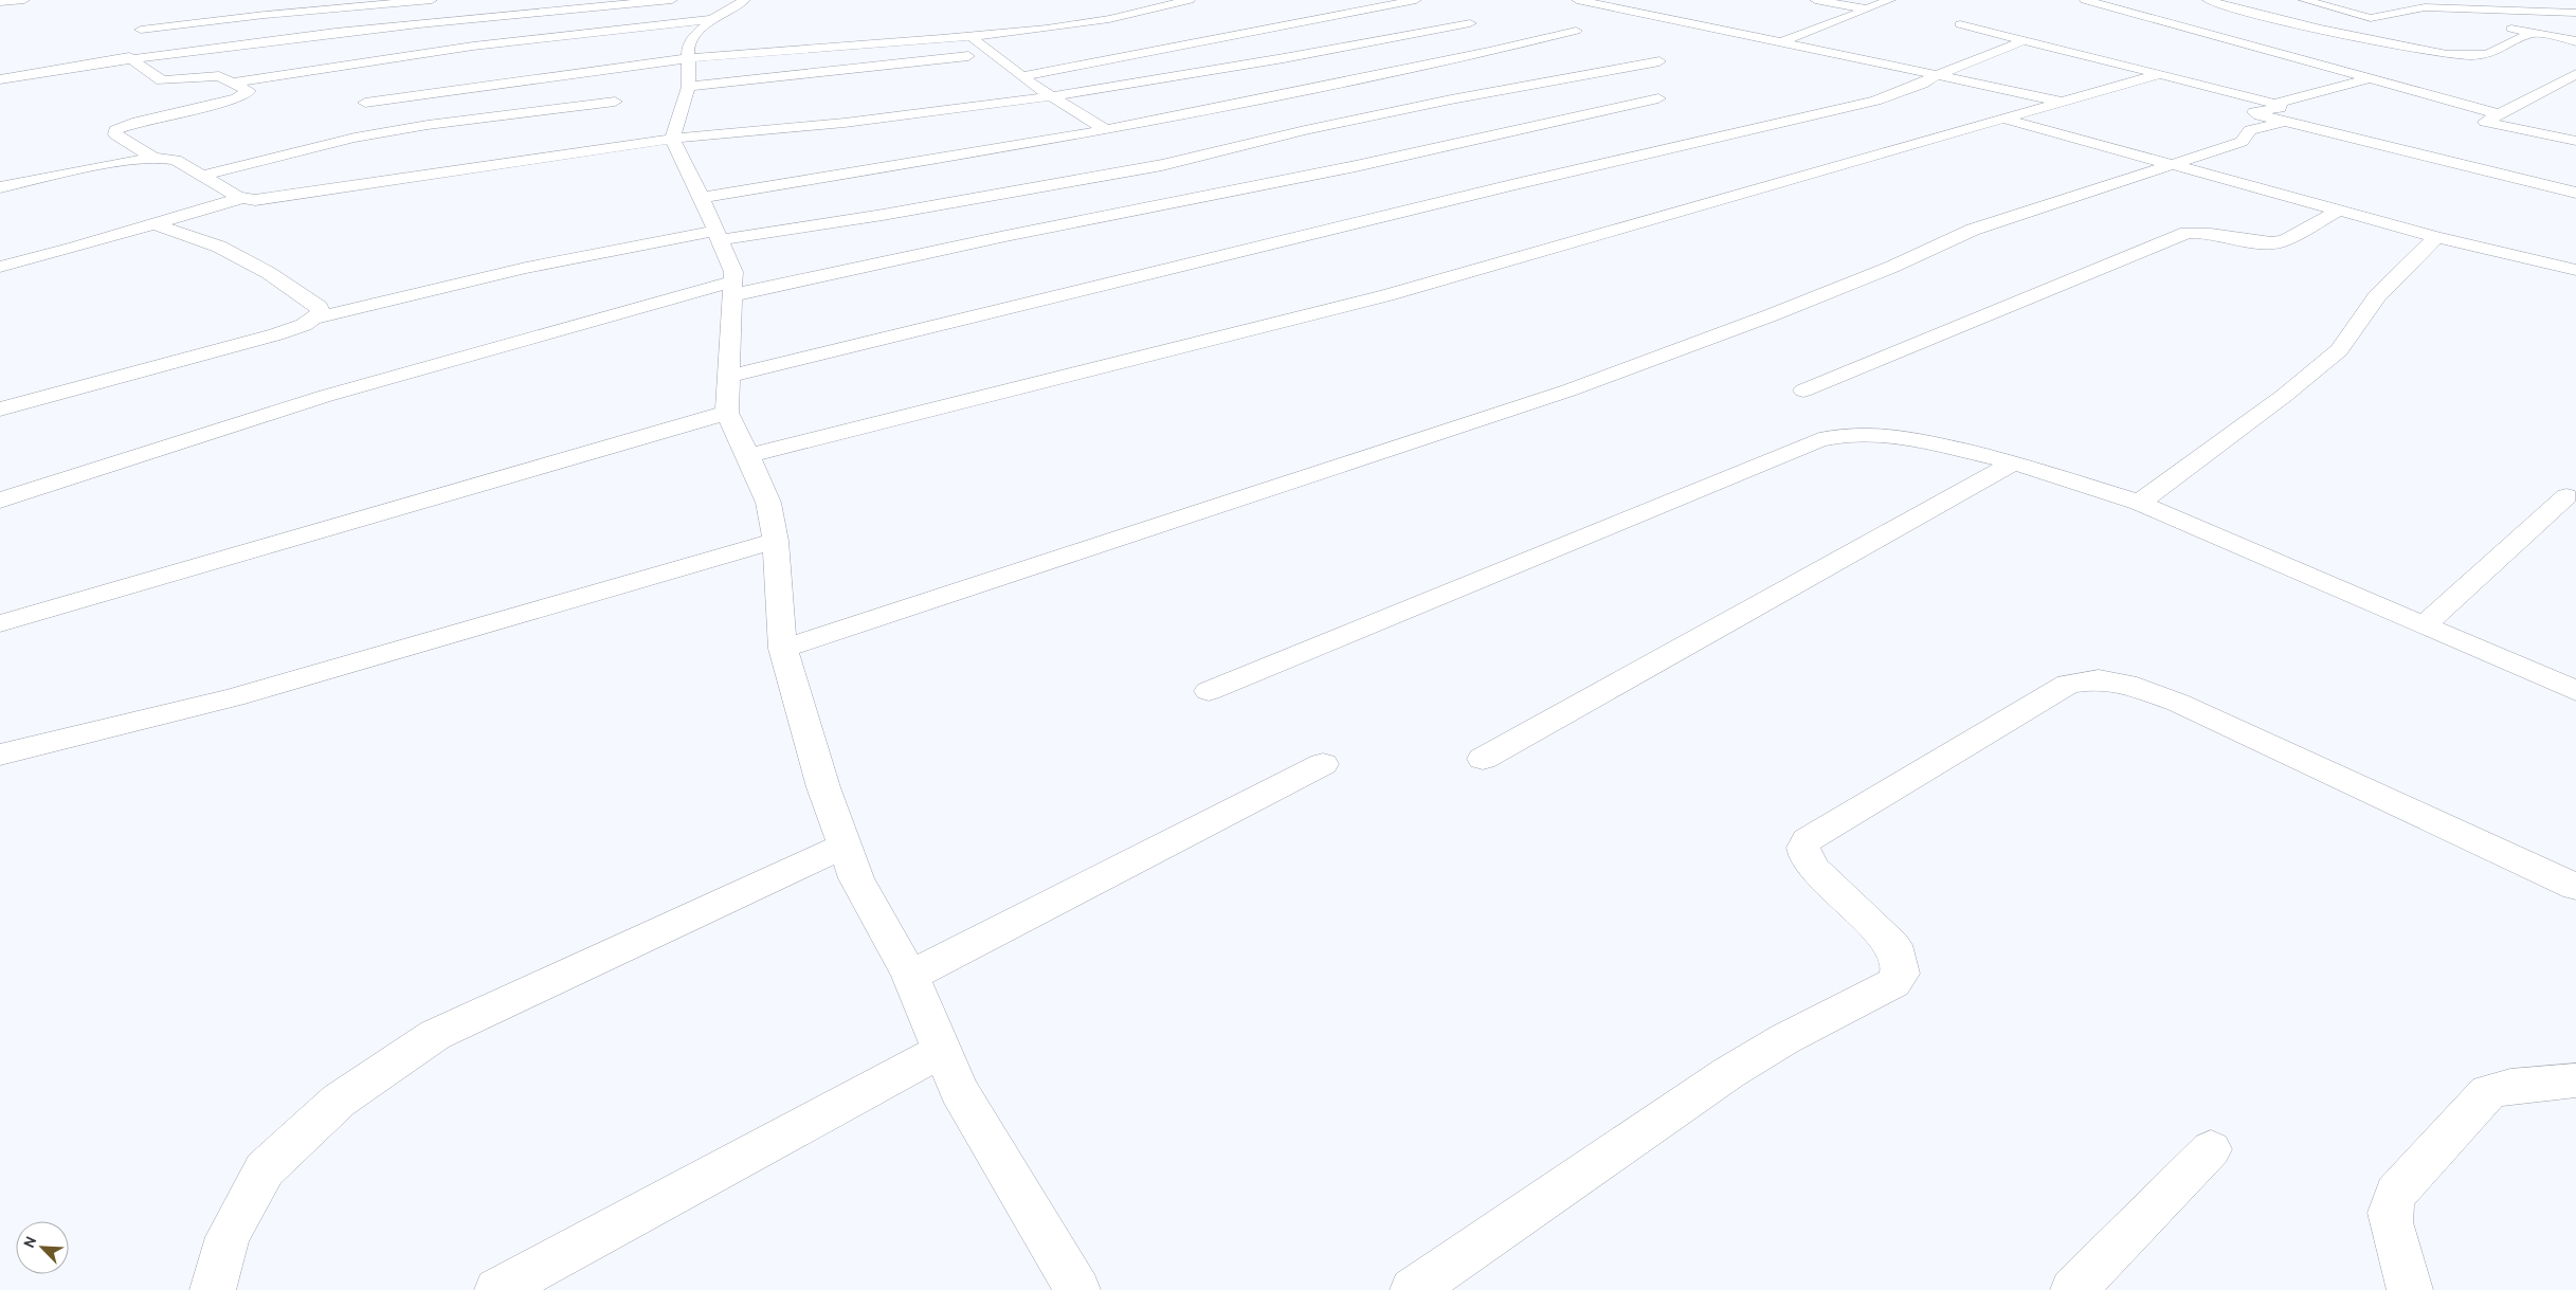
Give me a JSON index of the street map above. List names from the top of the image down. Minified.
{"north":"top left"}
